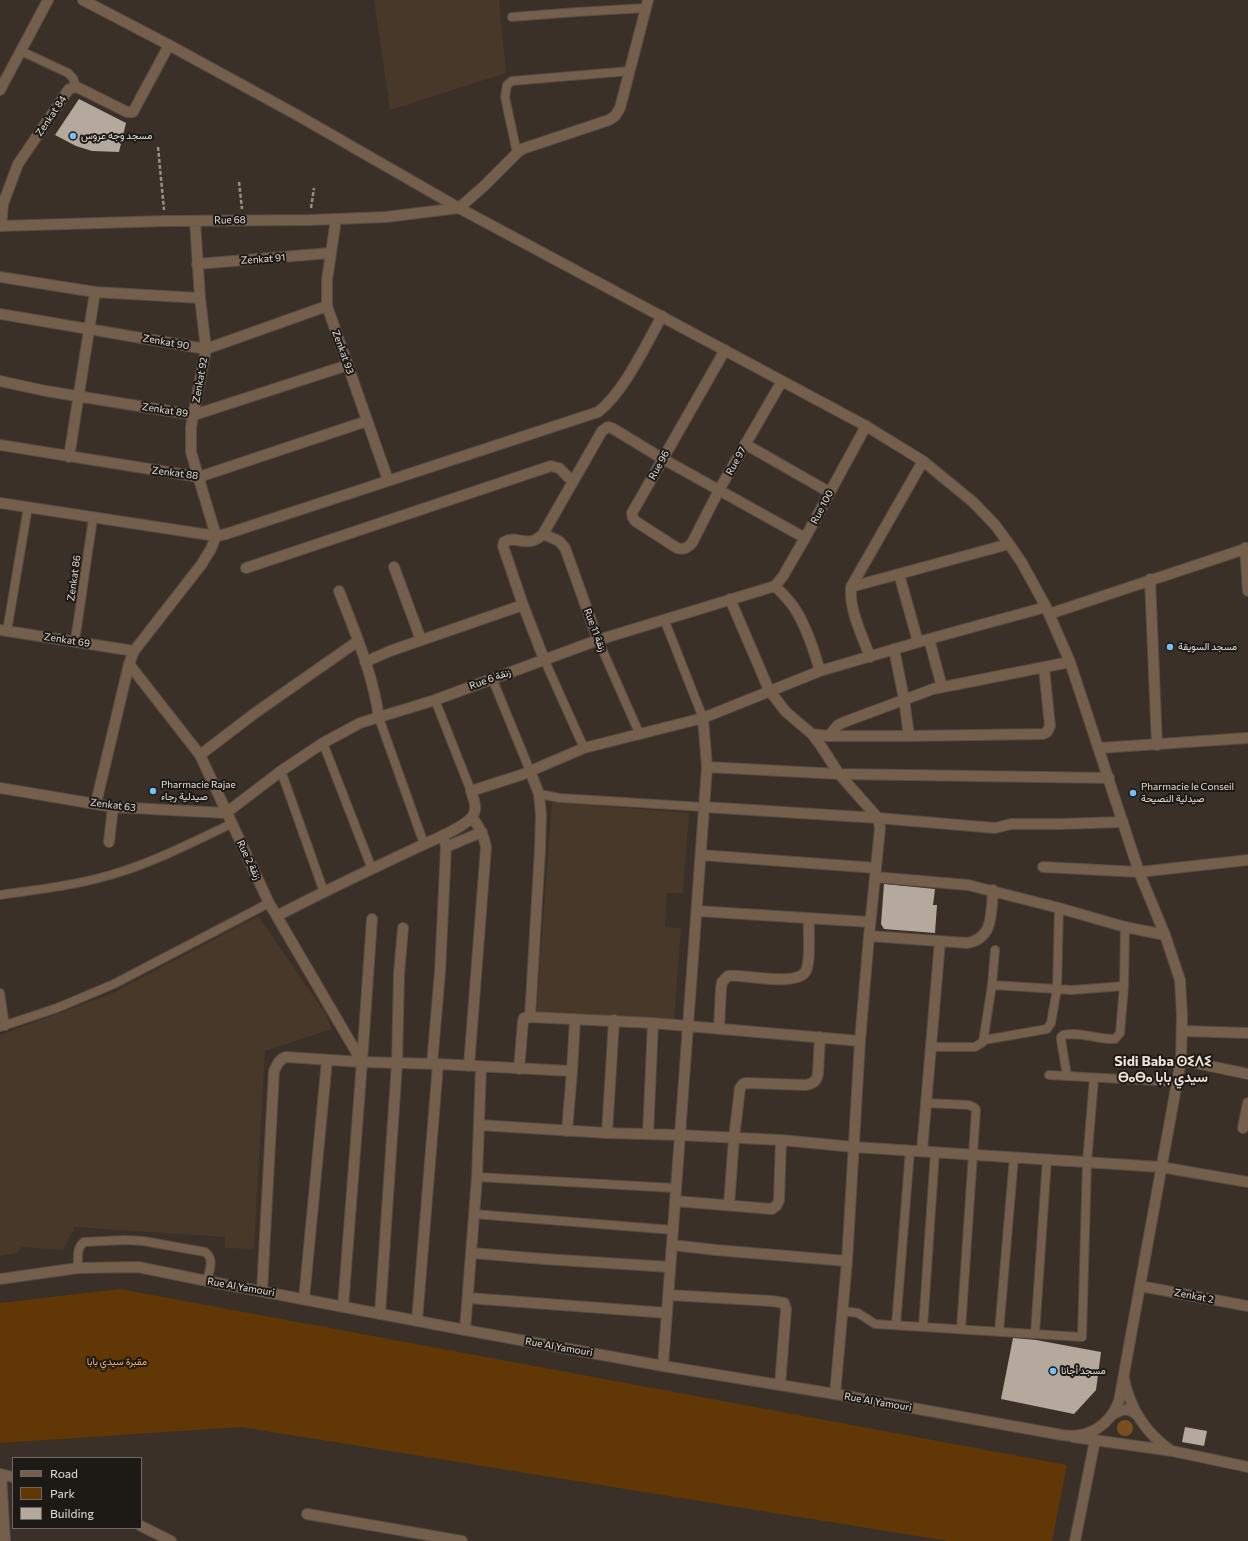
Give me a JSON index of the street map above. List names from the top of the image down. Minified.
{"streets":{"street":["Zenkat 84","Rue 68","Zenkat 91","Zenkat 90","Zenkat 93","Zenkat 92","Zenkat 89","Rue 97","Rue 96","Zenkat 88","Rue 100","Rue 11 زنقة","Zenkat 69","Rue 6 زنقة","Zenkat 63","Rue 2 زنقة","Rue Al Yamouri","Zenkat 2"],"lane":["Zenkat 86"]},"crossings":[["Zenkat 84","Rue 68"],["Rue 68","Zenkat 93"],["Rue 68","Zenkat 92"],["Zenkat 91","Zenkat 93"],["Zenkat 91","Zenkat 92"],["Zenkat 90","Zenkat 93"],["Zenkat 90","Zenkat 92"],["Zenkat 93","Zenkat 89"],["Zenkat 93","Zenkat 88"],["Zenkat 92","Zenkat 89"],["Zenkat 92","Zenkat 88"],["Rue 97","Rue 96"],["Rue 100","Rue 6 زنقة"],["Zenkat 86","Zenkat 69"],["Rue 11 زنقة","Rue 6 زنقة"],["Rue 6 زنقة","Zenkat 63"],["Rue 6 زنقة","Rue 2 زنقة"],["Zenkat 63","Rue 2 زنقة"]],"districts":["Sidi Baba ⵙⵉⴷⵉ ⴱⴰⴱⴰ سيدي بابا"],"parks":["مقبرة سيدي بابا"],"places":["مسجد وجه عروس","مسجد السويقة","Pharmacie Rajae صيدلية رجاء","Pharmacie le Conseil صيدلية النصيحة","مسجد أجانا"],"legend":["Road","Park","Building"]}
